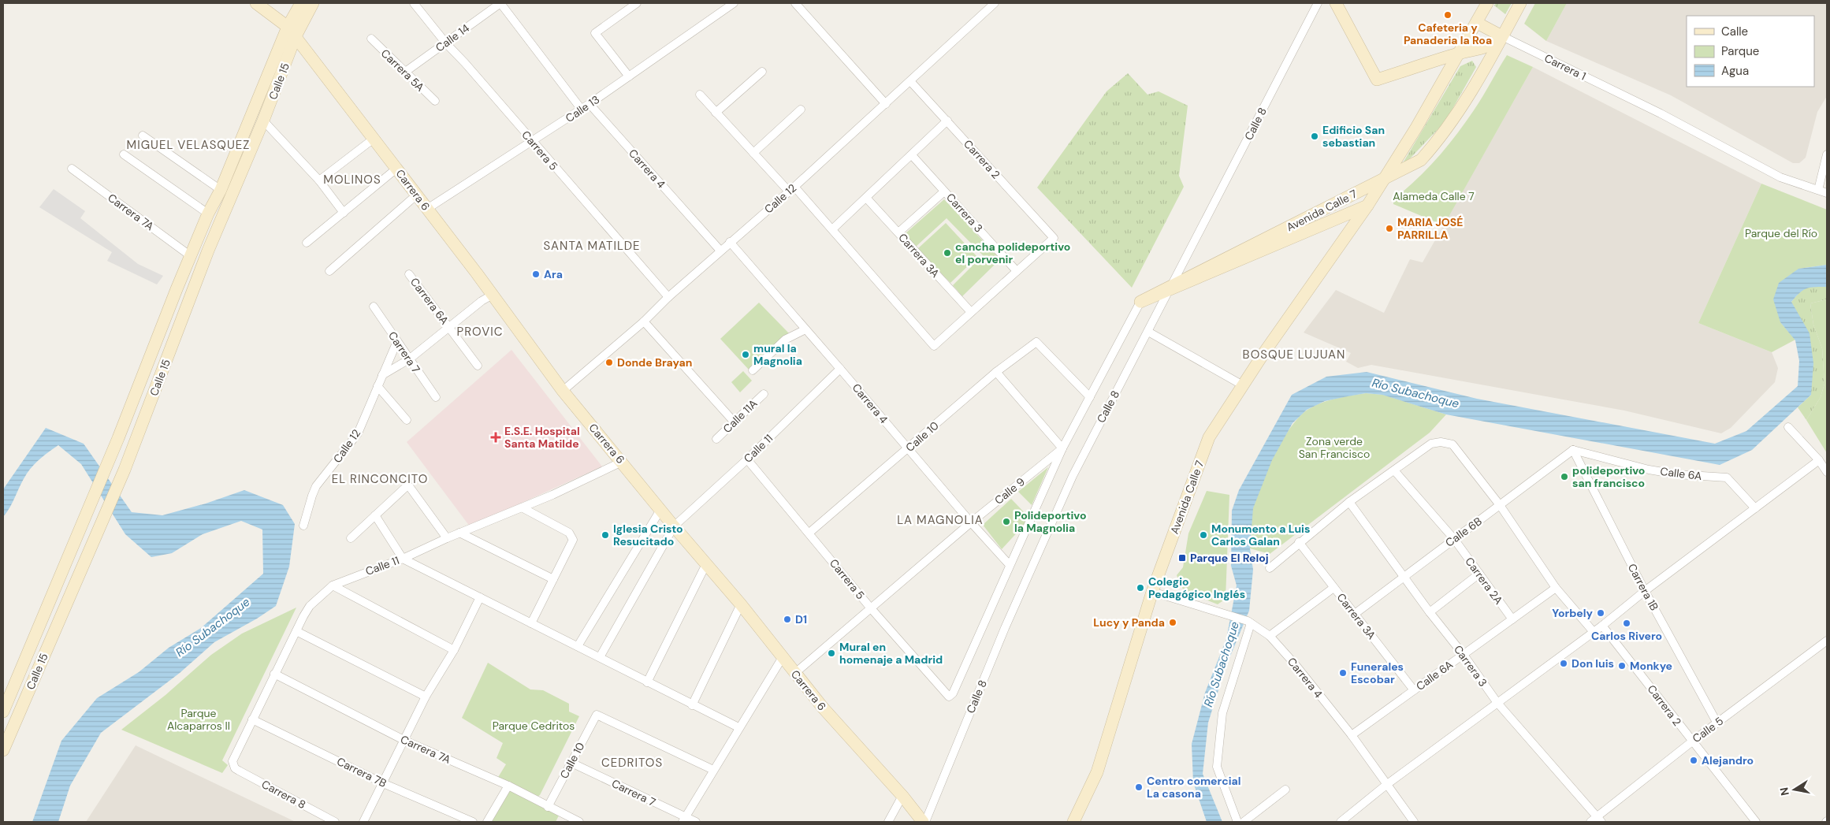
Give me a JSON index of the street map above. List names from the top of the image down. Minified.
{"streets":{"street":["Calle 14","Carrera 1","Carrera 5A","Calle 15","Calle 13","Calle 8","Carrera 5","Carrera 2","Carrera 4","Carrera 6","Calle 12","Avenida Calle 7","Carrera 7A","Carrera 3","Carrera 3A","Carrera 6A","Carrera 7","Calle 11A","Calle 10","Calle 11","Calle 6A","Calle 9","Calle 6B","Carrera 2A","Carrera 1B","Calle 5","Carrera 7B","Carrera 8"]},"crossings":[["Calle 14","Carrera 5A"],["Calle 14","Carrera 5"],["Carrera 1","Avenida Calle 7"],["Calle 15","Carrera 6"],["Calle 15","Carrera 7A"],["Calle 13","Carrera 5"],["Calle 13","Carrera 4"],["Calle 13","Carrera 6"],["Calle 8","Carrera 6"],["Carrera 5","Carrera 4"],["Carrera 5","Calle 12"],["Carrera 5","Calle 10"],["Carrera 5","Calle 11"],["Carrera 5","Calle 9"],["Carrera 2","Calle 12"],["Carrera 2","Carrera 3"],["Carrera 2","Calle 5"],["Carrera 4","Calle 12"],["Carrera 4","Avenida Calle 7"],["Carrera 4","Calle 10"],["Carrera 4","Calle 11"],["Carrera 4","Calle 6A"],["Carrera 4","Calle 9"],["Carrera 6","Calle 12"],["Carrera 6","Calle 11"],["Carrera 6","Calle 9"],["Calle 12","Carrera 7"],["Avenida Calle 7","Calle 9"],["Carrera 7A","Calle 10"],["Carrera 7A","Calle 11"],["Carrera 3","Calle 6A"],["Carrera 3","Calle 6B"],["Carrera 3","Calle 5"],["Carrera 3A","Calle 6A"],["Carrera 3A","Calle 6B"],["Carrera 7","Calle 10"],["Calle 10","Calle 9"],["Calle 11","Carrera 7B"],["Calle 11","Carrera 8"],["Calle 6A","Calle 6B"],["Calle 6A","Carrera 2A"],["Calle 6A","Carrera 1B"],["Calle 6B","Carrera 2A"],["Calle 6B","Carrera 1B"],["Carrera 1B","Calle 5"]],"districts":["MIGUEL VELASQUEZ","MOLINOS","SANTA MATILDE","PROVIC","BOSQUE LUJUAN","EL RINCONCITO","LA MAGNOLIA","CEDRITOS"],"water":["Río Subachoque"],"parks":["Alameda Calle 7","Parque del Río","Zona verde San Francisco","Parque Alcaparros II","Parque Cedritos"],"places":{"other":["Cafeteria y Panaderia la Roa","Edificio San sebastian","MARIA JOSÉ PARRILLA","cancha polideportivo el porvenir","Ara","mural la Magnolia","Donde Brayan","polideportivo san francisco","Polideportivo la Magnolia","Iglesia Cristo Resucitado","Monumento a Luis Carlos Galan","Colegio Pedagógico Inglés","Yorbely","D1","Lucy y Panda","Carlos Rivero","Mural en homenaje a Madrid","Don luis","Monkye","Funerales Escobar","Alejandro","Centro comercial La casona"],"health":["E.S.E. Hospital Santa Matilde"],"transit":["Parque El Reloj"]},"legend":["Calle","Parque","Agua"],"north":"left"}
